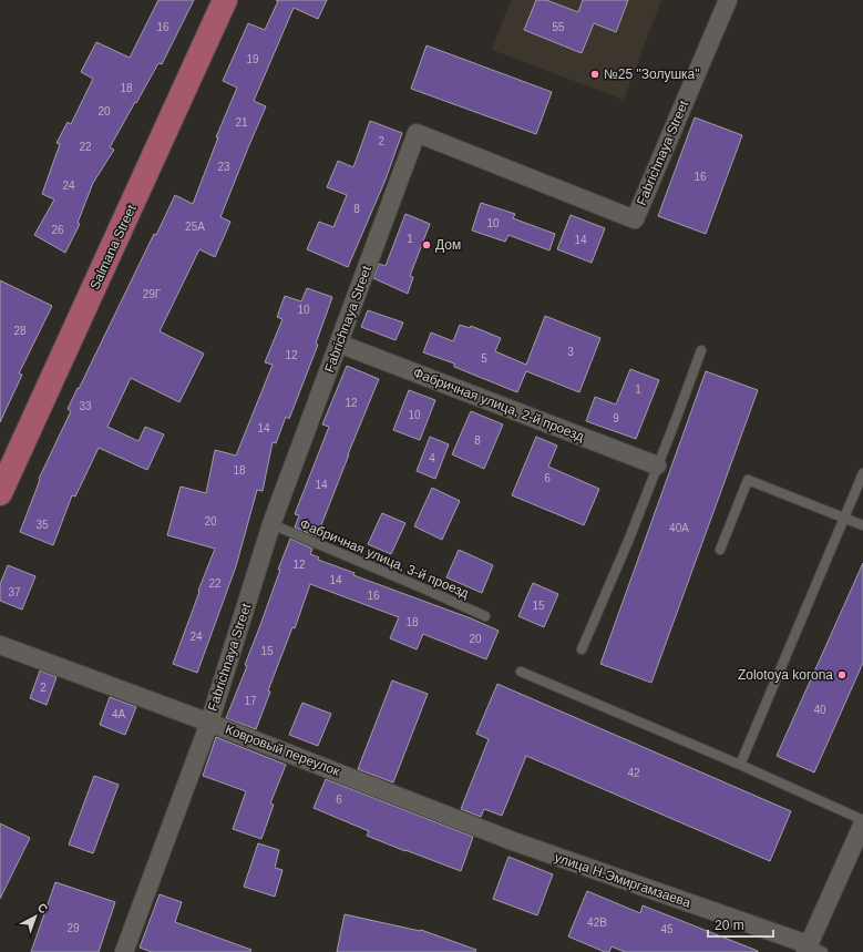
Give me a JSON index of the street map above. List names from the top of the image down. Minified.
{"streets":{"main road":["Salmana Street"],"street":["Fabrichnaya Street","Фабричная улица, 2-й проезд","Ковровый переулок","улица Н.Эмиргамзаева"],"lane":["Фабричная улица, 3-й проезд"]},"crossings":[["Fabrichnaya Street","Фабричная улица, 2-й проезд"],["Fabrichnaya Street","Фабричная улица, 3-й проезд"],["Fabrichnaya Street","Ковровый переулок"],["Ковровый переулок","улица Н.Эмиргамзаева"]],"places":["№25 \"Золушка\"","Дом","Zolotoya korona"],"house_numbers":["16","55","19","18","20","21","2","22","23","16","24","8","10","25А","26","1","14","29Г","10","28","3","12","5","1","12","33","10","9","14","8","4","18","6","14","20","35","40А","12","14","22","37","16","15","18","24","20","15","2","17","40","4А","42","6","42В","29","45"],"scale_bar":"20 m","north":"top right"}
